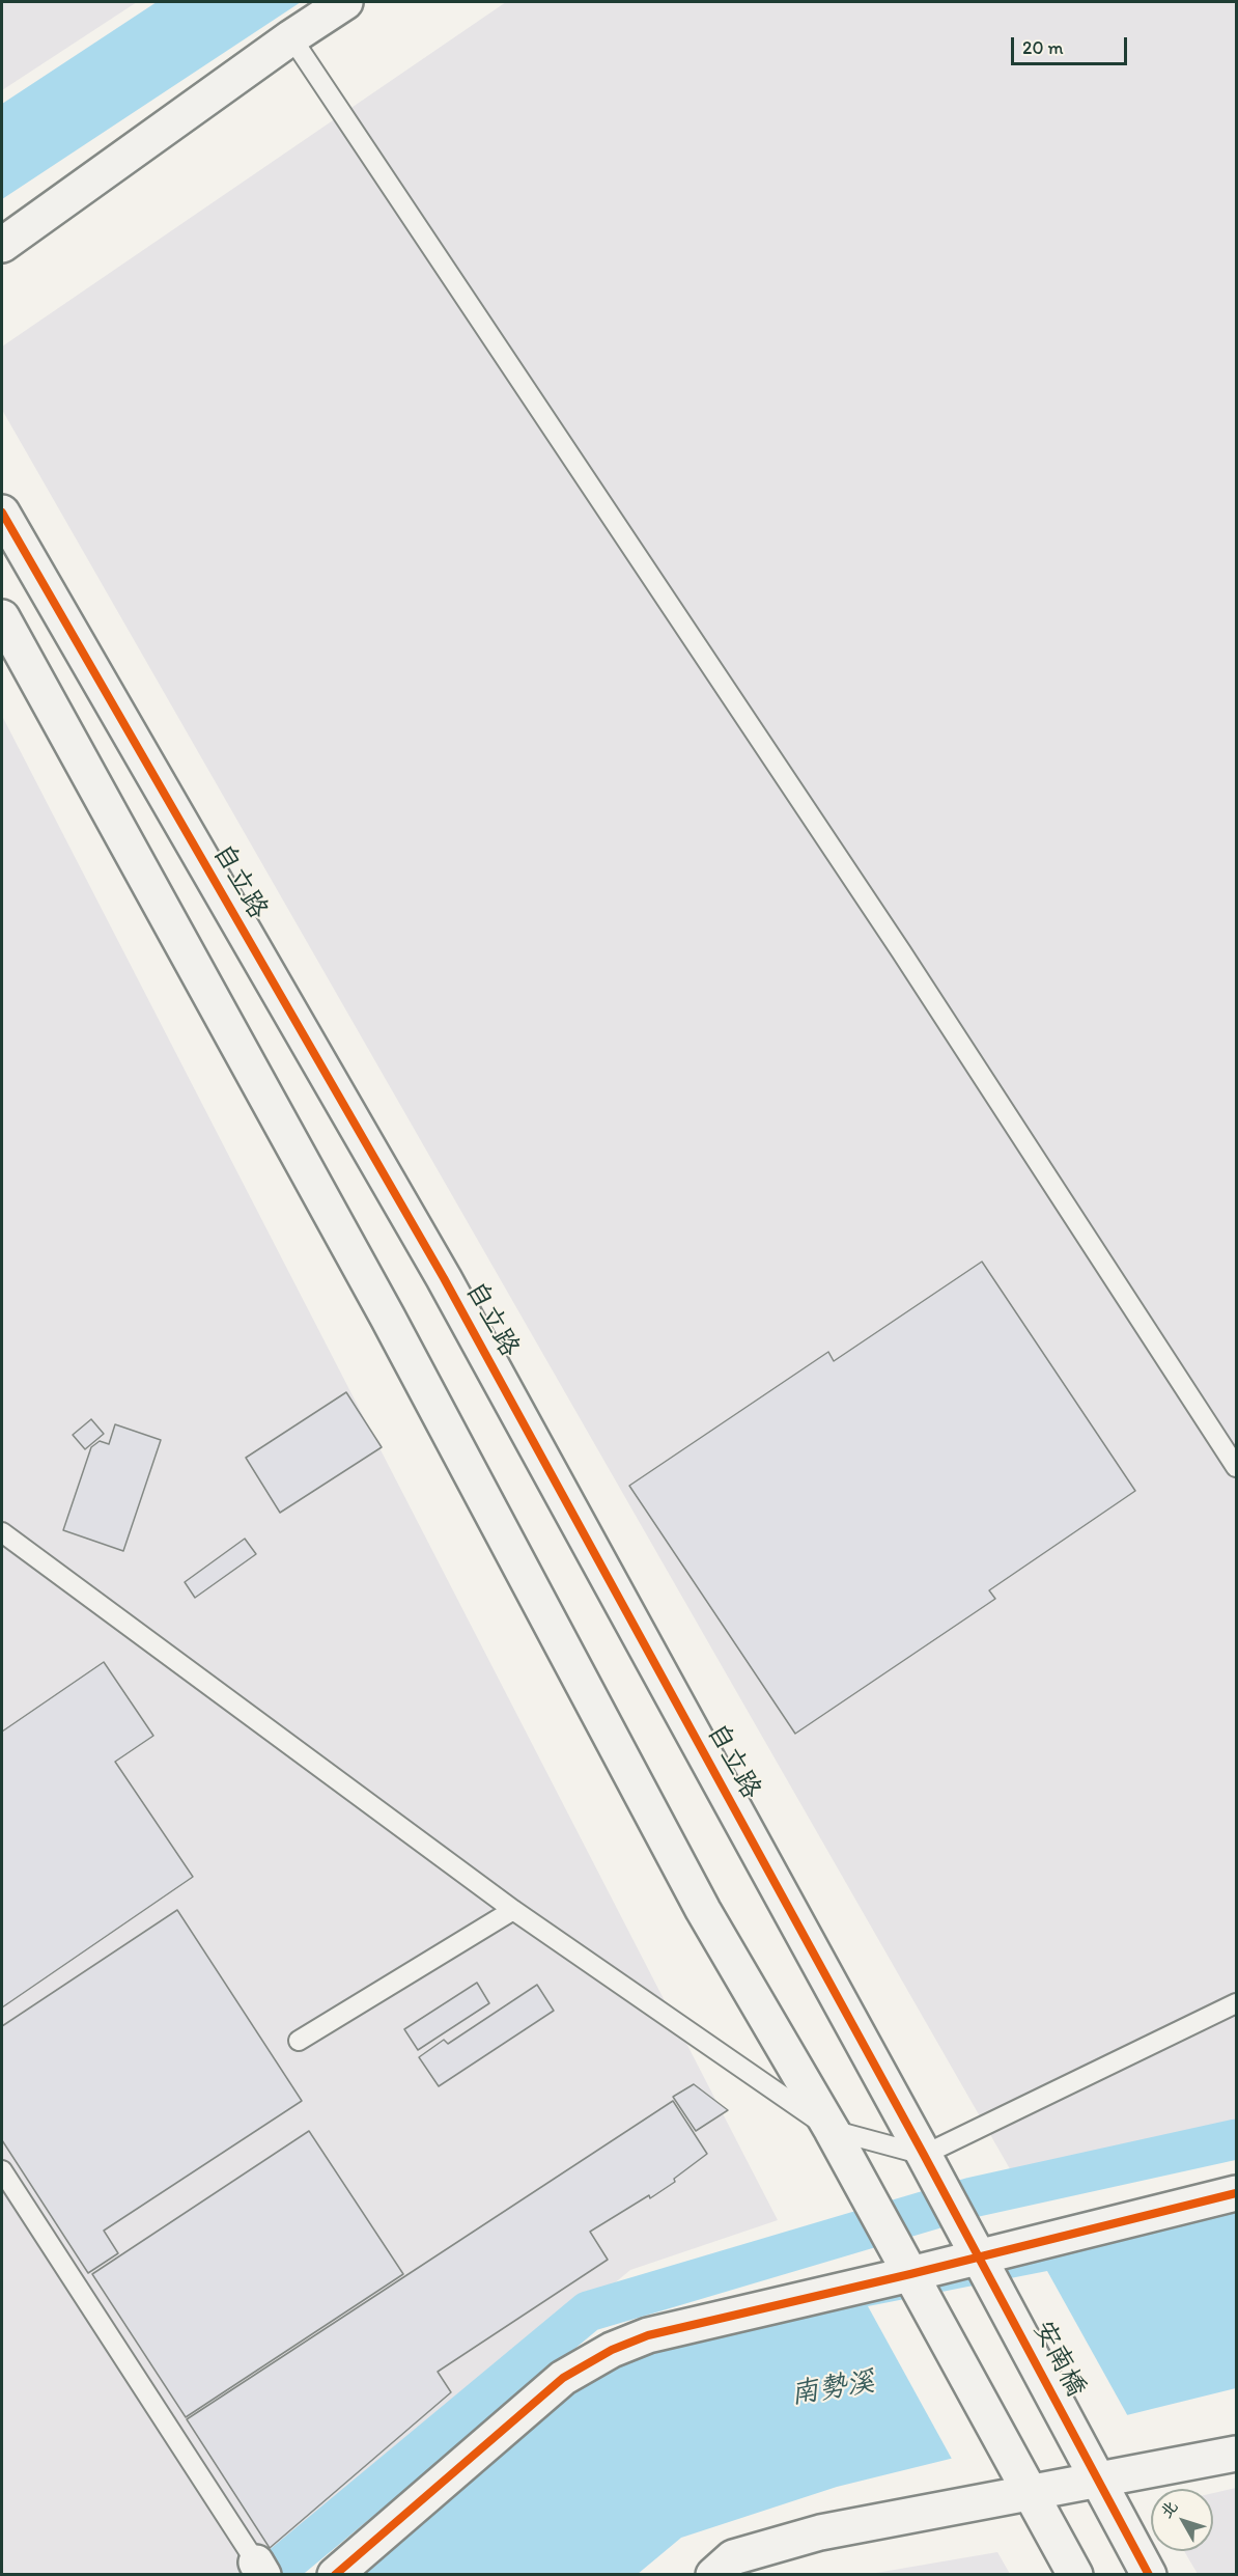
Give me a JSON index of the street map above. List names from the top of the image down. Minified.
{"streets":{"street":["自立路","安南橋"]},"crossings":[["自立路","安南橋"]],"water":["南勢溪"],"scale_bar":"20 m","north":"top left"}
